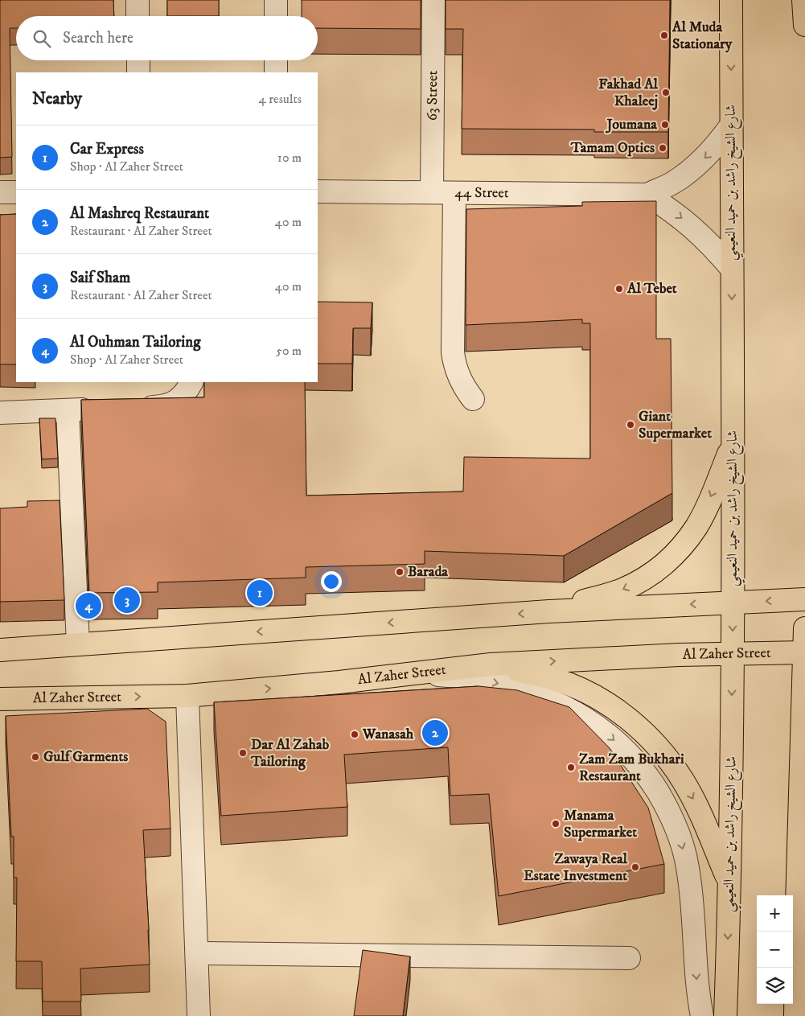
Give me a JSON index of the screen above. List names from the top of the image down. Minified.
{"streets":{"main road":["شارع الشيخ راشد بن حميد النعيمي","Al Zaher Street"],"street":["63 Street","44 Street"]},"crossings":[["63 Street","44 Street"],["شارع الشيخ راشد بن حميد النعيمي","44 Street"],["شارع الشيخ راشد بن حميد النعيمي","Al Zaher Street"]],"places":["Al Muda Stationary","Fakhad Al Khaleej","Joumana","Tamam Optics","Al Tebet","Giant Supermarket","Barada","Wanasah","Dar Al Zahab Tailoring","Gulf Garments","Zam Zam Bukhari Restaurant","Manama Supermarket","Zawaya Real Estate Investment"],"page":{"search":"Search here","heading":["Nearby","4 results"],"list":[{"mark":"1","name":"Car Express","note":"Shop · Al Zaher Street","value":"10 m"},{"mark":"2","name":"Al Mashreq Restaurant","note":"Restaurant · Al Zaher Street","value":"40 m"},{"mark":"3","name":"Saif Sham","note":"Restaurant · Al Zaher Street","value":"40 m"},{"mark":"4","name":"Al Ouhman Tailoring","note":"Shop · Al Zaher Street","value":"50 m"}],"pins":["1","3","4","2"],"map_buttons":["+","−"]}}
